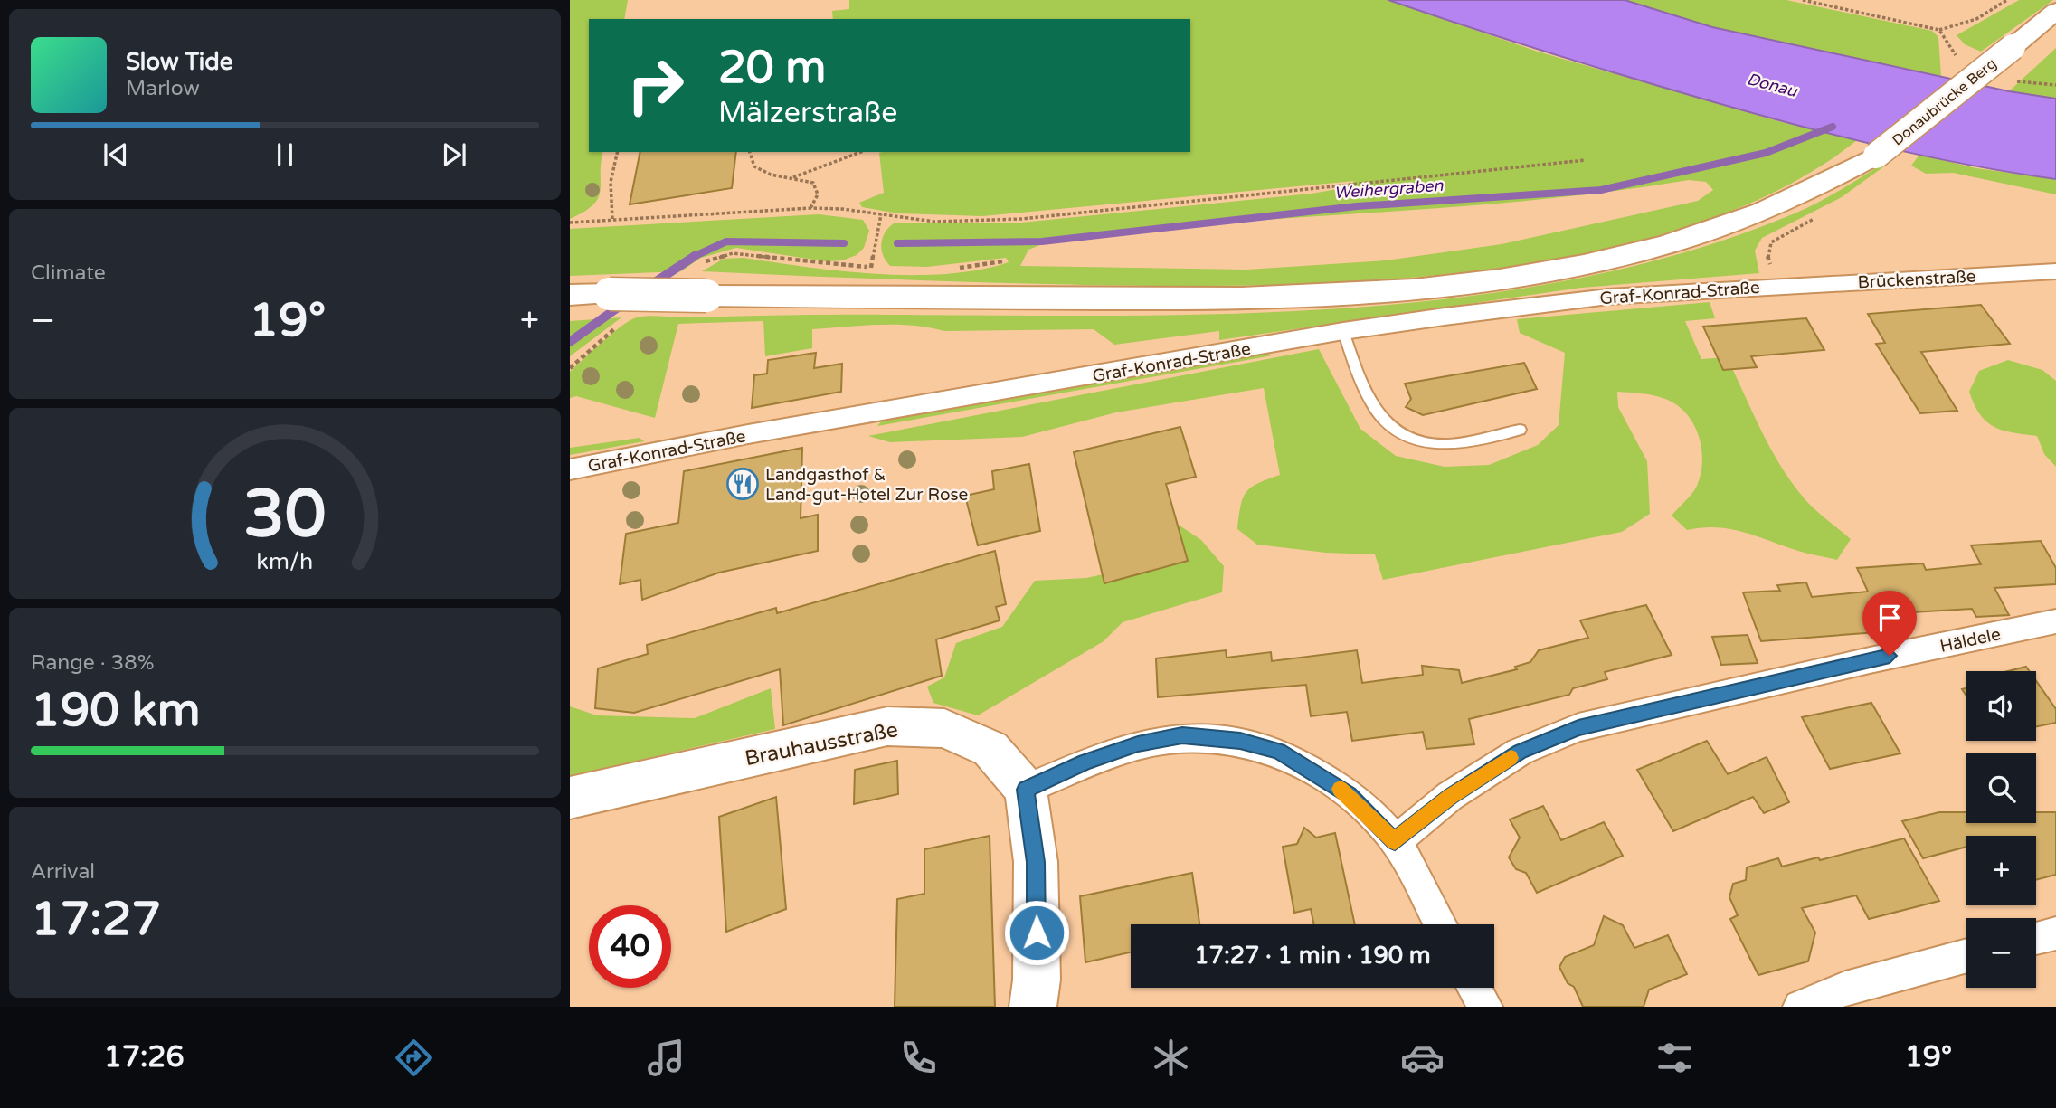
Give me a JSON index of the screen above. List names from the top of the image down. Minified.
{"streets":{"main road":["Donaubrücke Berg","Brauhausstraße"],"street":["Brückenstraße","Graf-Konrad-Straße","Häldele"]},"crossings":[["Brückenstraße","Graf-Konrad-Straße"]],"water":["Donau","Weihergraben"],"places":{"restaurant":["Landgasthof & Land-gut-Hotel Zur Rose"]},"page":{"turn":["20 m","Mälzerstraße"],"song":["Slow Tide","Marlow"],"tile":["Climate",["Range · 38%","190 km"],["Arrival","17:27"]],"heat":["−","19°","+"],"map_buttons":["+","−"],"limit":"40","trip":"17:27 · 1 min · 190 m","tabs":["17:26","19°"],"gauge":["30","km/h"]}}
